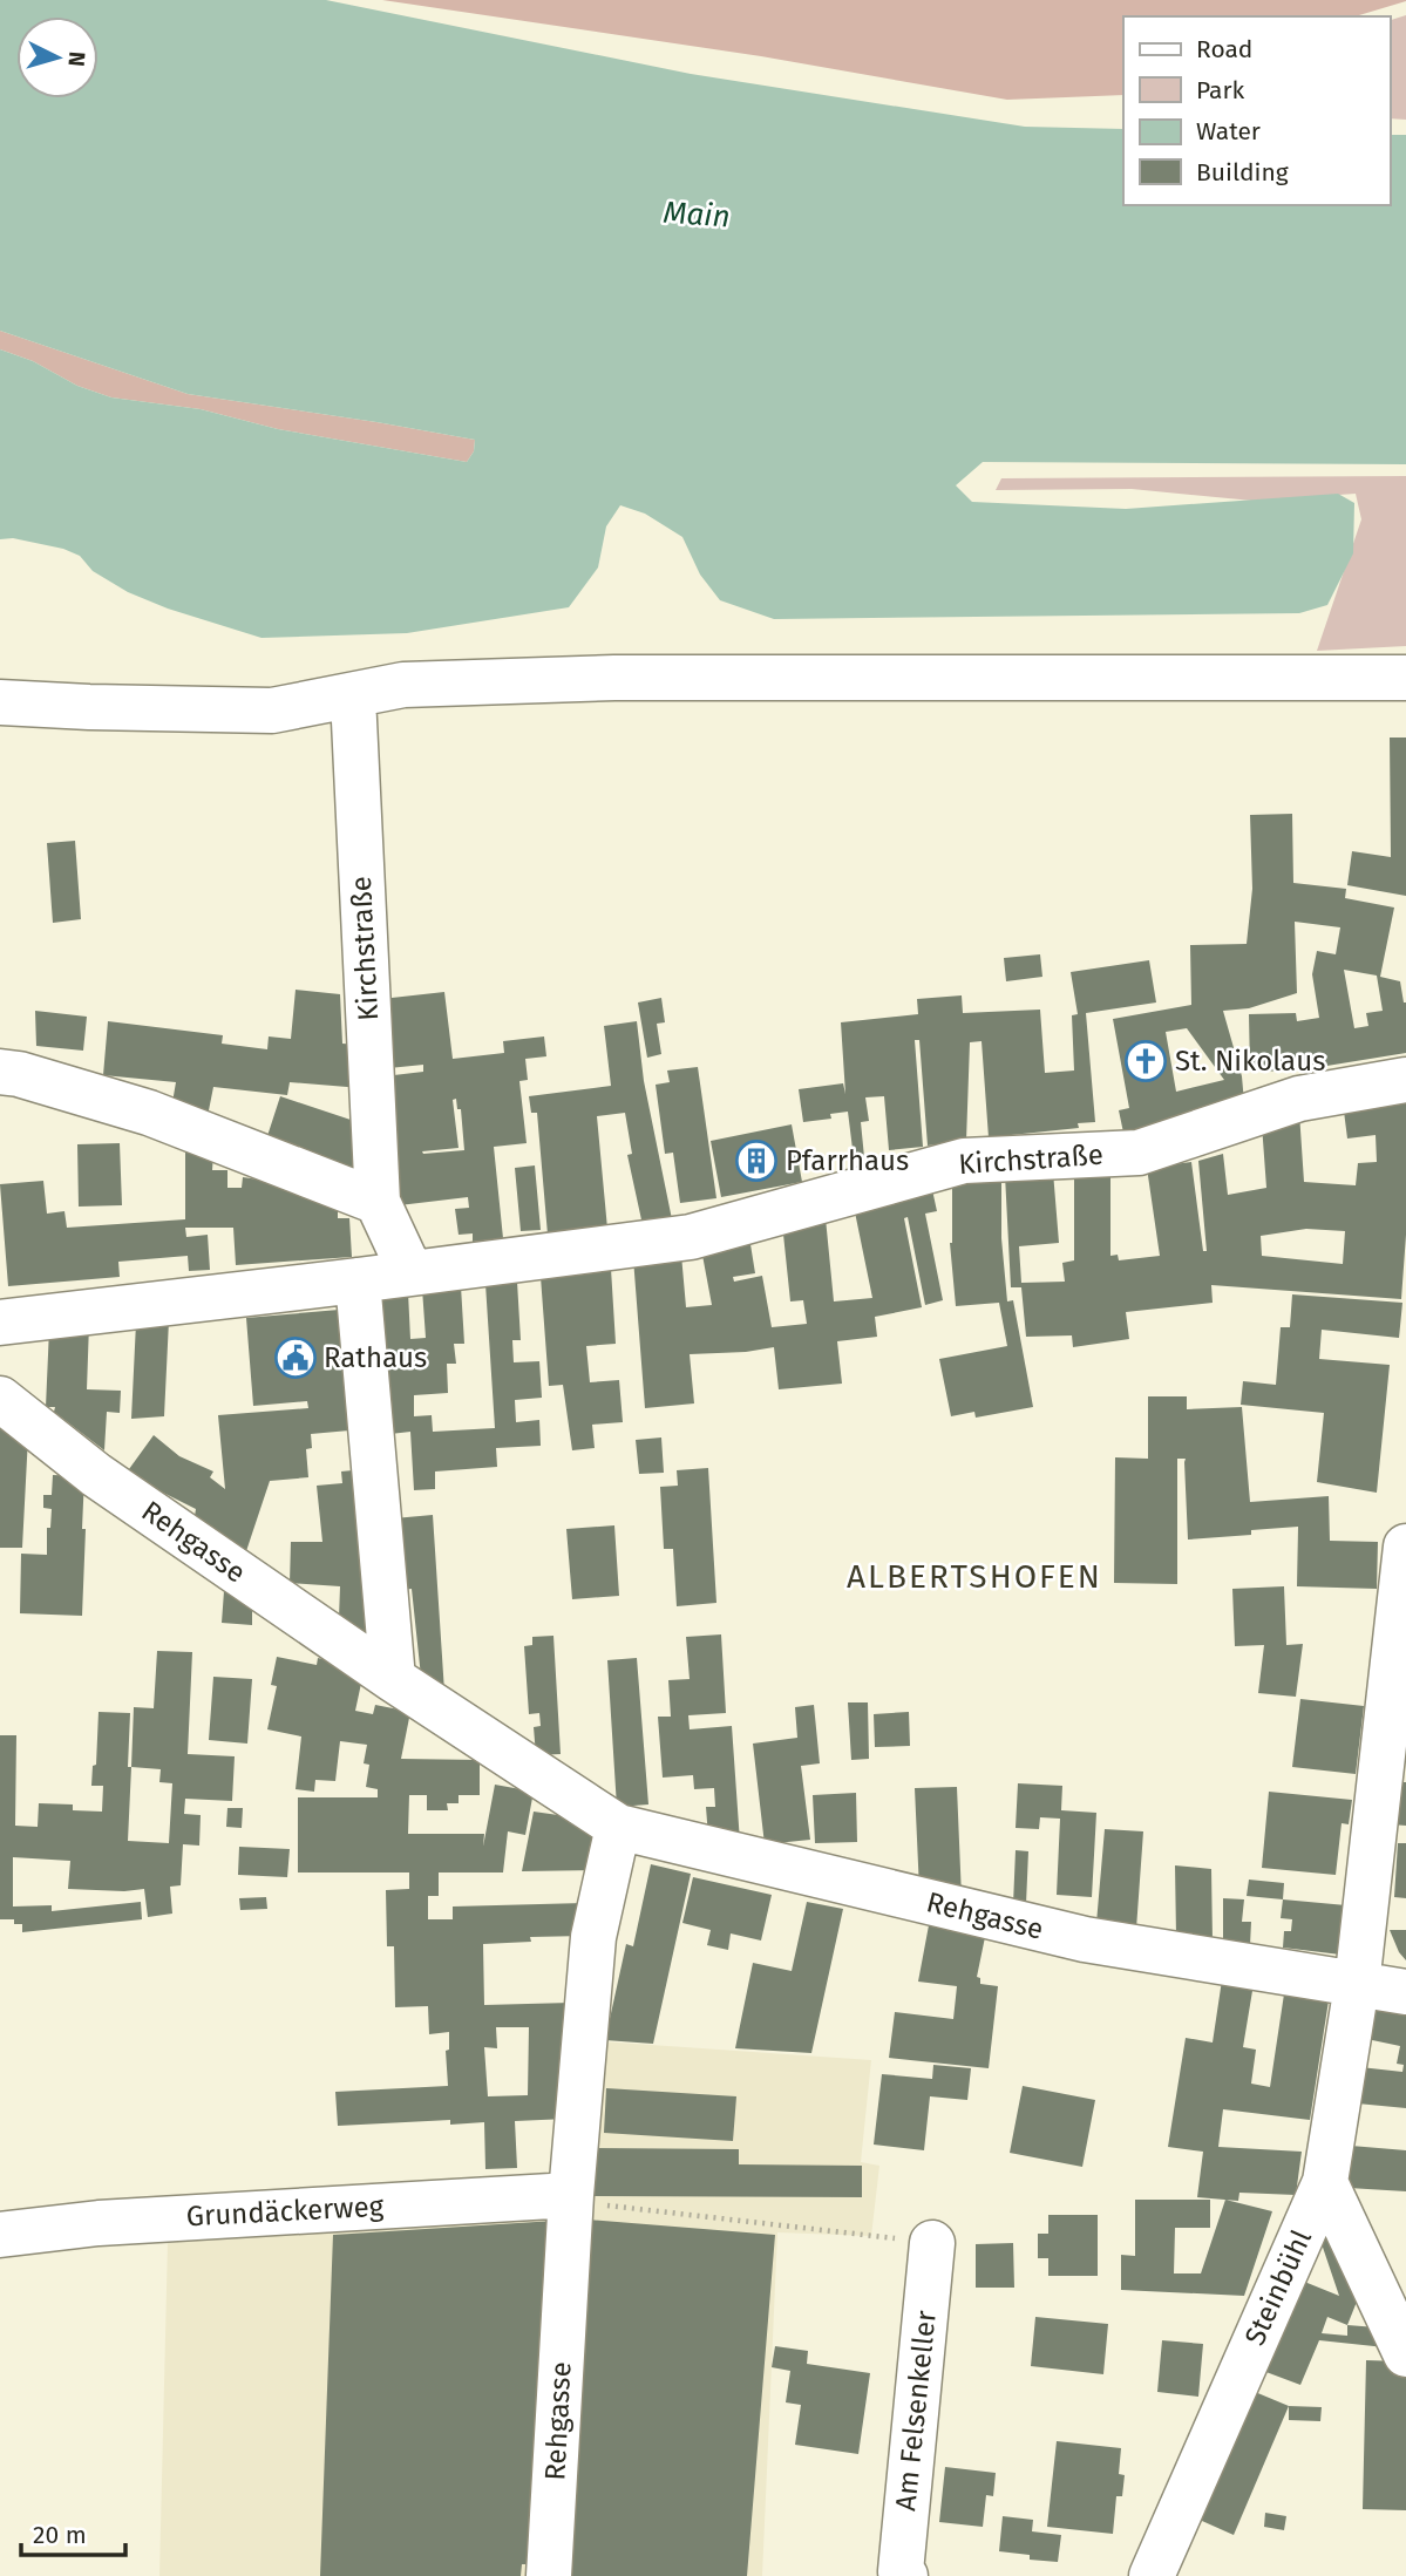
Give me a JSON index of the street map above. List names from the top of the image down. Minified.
{"streets":{"street":["Kirchstraße","Rehgasse","Grundäckerweg","Steinbühl","Am Felsenkeller"]},"crossings":[["Rehgasse","Grundäckerweg"],["Rehgasse","Steinbühl"]],"districts":["ALBERTSHOFEN"],"water":["Main"],"places":{"church":["St. Nikolaus"],"building":["Pfarrhaus"],"public building":["Rathaus"]},"legend":["Road","Park","Water","Building"],"scale_bar":"20 m","north":"right"}
